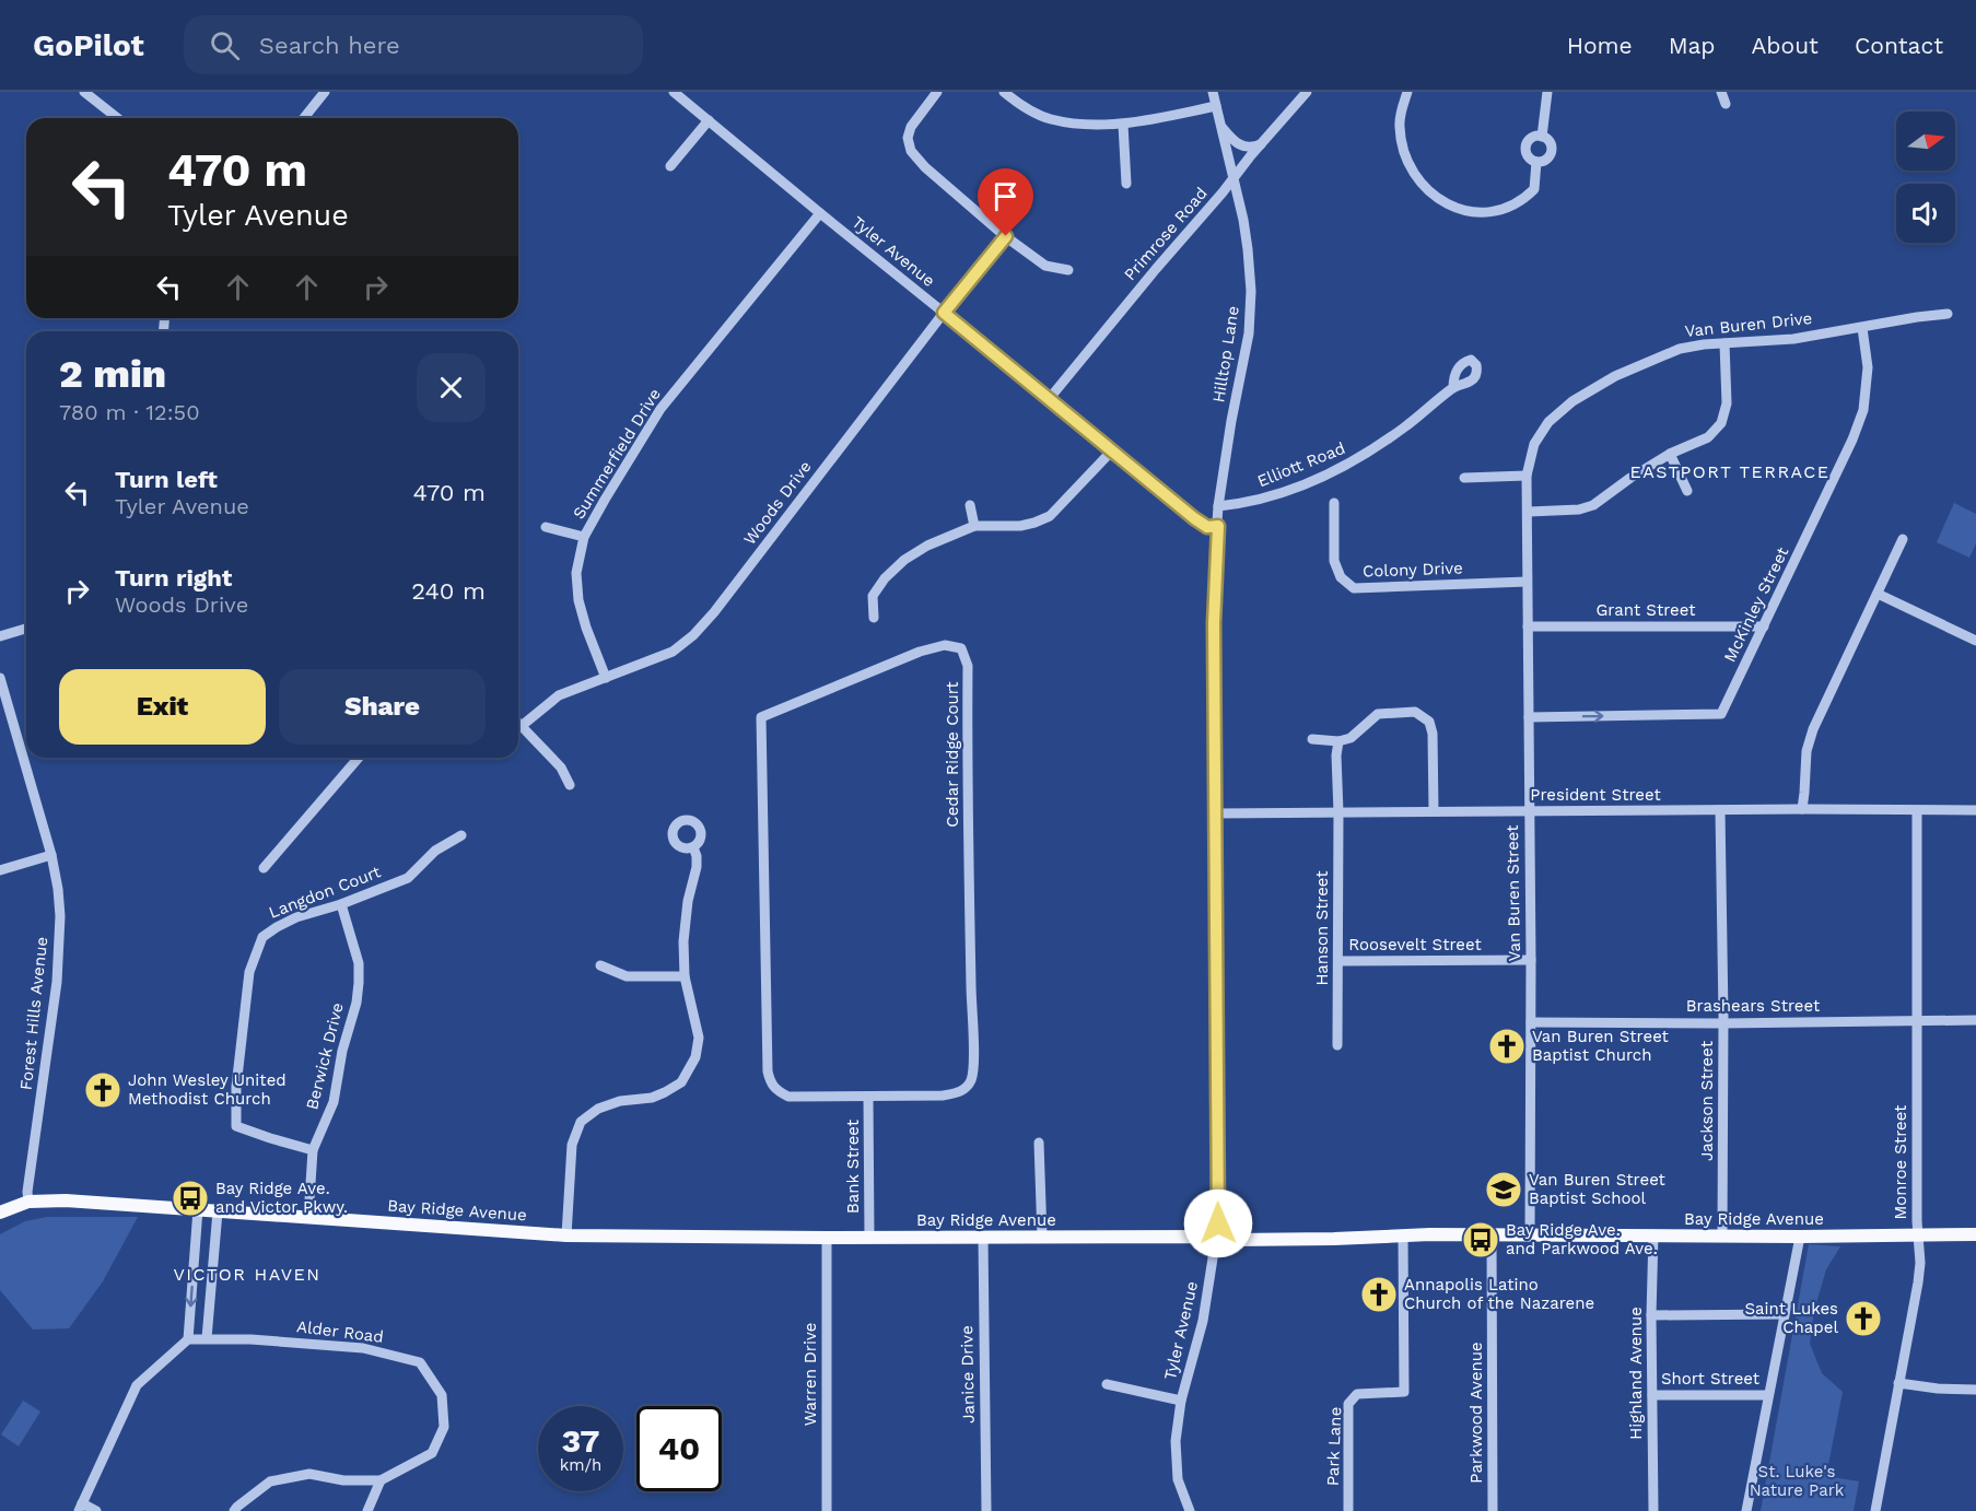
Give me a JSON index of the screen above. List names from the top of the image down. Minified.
{"streets":{"main road":["Bay Ridge Avenue"],"street":["Primrose Road","Tyler Avenue","Van Buren Drive","Hilltop Lane","Summerfield Drive","Elliott Road","Woods Drive","Colony Drive","McKinley Street","Grant Street","Cedar Ridge Court","President Street","Langdon Court","Van Buren Street","Hanson Street","Roosevelt Street","Brashears Street","Forest Hills Avenue","Berwick Drive","Jackson Street","Monroe Street","Bank Street","Alder Road","Highland Avenue","Warren Drive","Janice Drive","Short Street","Parkwood Avenue","Park Lane"]},"crossings":[["Primrose Road","Tyler Avenue"],["Primrose Road","Hilltop Lane"],["Tyler Avenue","Hilltop Lane"],["Tyler Avenue","Summerfield Drive"],["Tyler Avenue","Elliott Road"],["Tyler Avenue","Woods Drive"],["Tyler Avenue","President Street"],["Tyler Avenue","Bay Ridge Avenue"],["Van Buren Drive","McKinley Street"],["Van Buren Drive","Van Buren Street"],["Hilltop Lane","Elliott Road"],["Summerfield Drive","Woods Drive"],["Colony Drive","Van Buren Street"],["McKinley Street","Grant Street"],["McKinley Street","Van Buren Street"],["Grant Street","Van Buren Street"],["Cedar Ridge Court","Bank Street"],["President Street","Van Buren Street"],["President Street","Hanson Street"],["President Street","Jackson Street"],["President Street","Monroe Street"],["Langdon Court","Berwick Drive"],["Van Buren Street","Roosevelt Street"],["Van Buren Street","Brashears Street"],["Van Buren Street","Bay Ridge Avenue"],["Hanson Street","Roosevelt Street"],["Brashears Street","Jackson Street"],["Brashears Street","Monroe Street"],["Forest Hills Avenue","Bay Ridge Avenue"],["Berwick Drive","Bay Ridge Avenue"],["Jackson Street","Bay Ridge Avenue"],["Monroe Street","Bay Ridge Avenue"],["Bank Street","Bay Ridge Avenue"],["Bay Ridge Avenue","Highland Avenue"],["Bay Ridge Avenue","Warren Drive"],["Bay Ridge Avenue","Janice Drive"],["Bay Ridge Avenue","Parkwood Avenue"],["Bay Ridge Avenue","Park Lane"],["Highland Avenue","Short Street"]],"one_way":["McKinley Street"],"districts":["EASTPORT TERRACE","VICTOR HAVEN"],"parks":["St. Luke's Nature Park"],"places":{"church":["Van Buren Street Baptist Church","John Wesley United Methodist Church","Annapolis Latino Church of the Nazarene","Saint Lukes Chapel"],"school or university":["Van Buren Street Baptist School"],"bus stop":["Bay Ridge Ave. and Victor Pkwy.","Bay Ridge Ave. and Parkwood Ave."]},"north":"right","page":{"header":"GoPilot","search":"Search here","nav":["Home","Map","About","Contact"],"turn":["470 m","Tyler Avenue"],"heading":["2 min","780 m · 12:50"],"list":[{"name":"Turn left","note":"Tyler Avenue","value":"470 m"},{"name":"Turn right","note":"Woods Drive","value":"240 m"}],"buttons":["Exit","Share"],"speed":"37 km/h","limit":"40"}}
